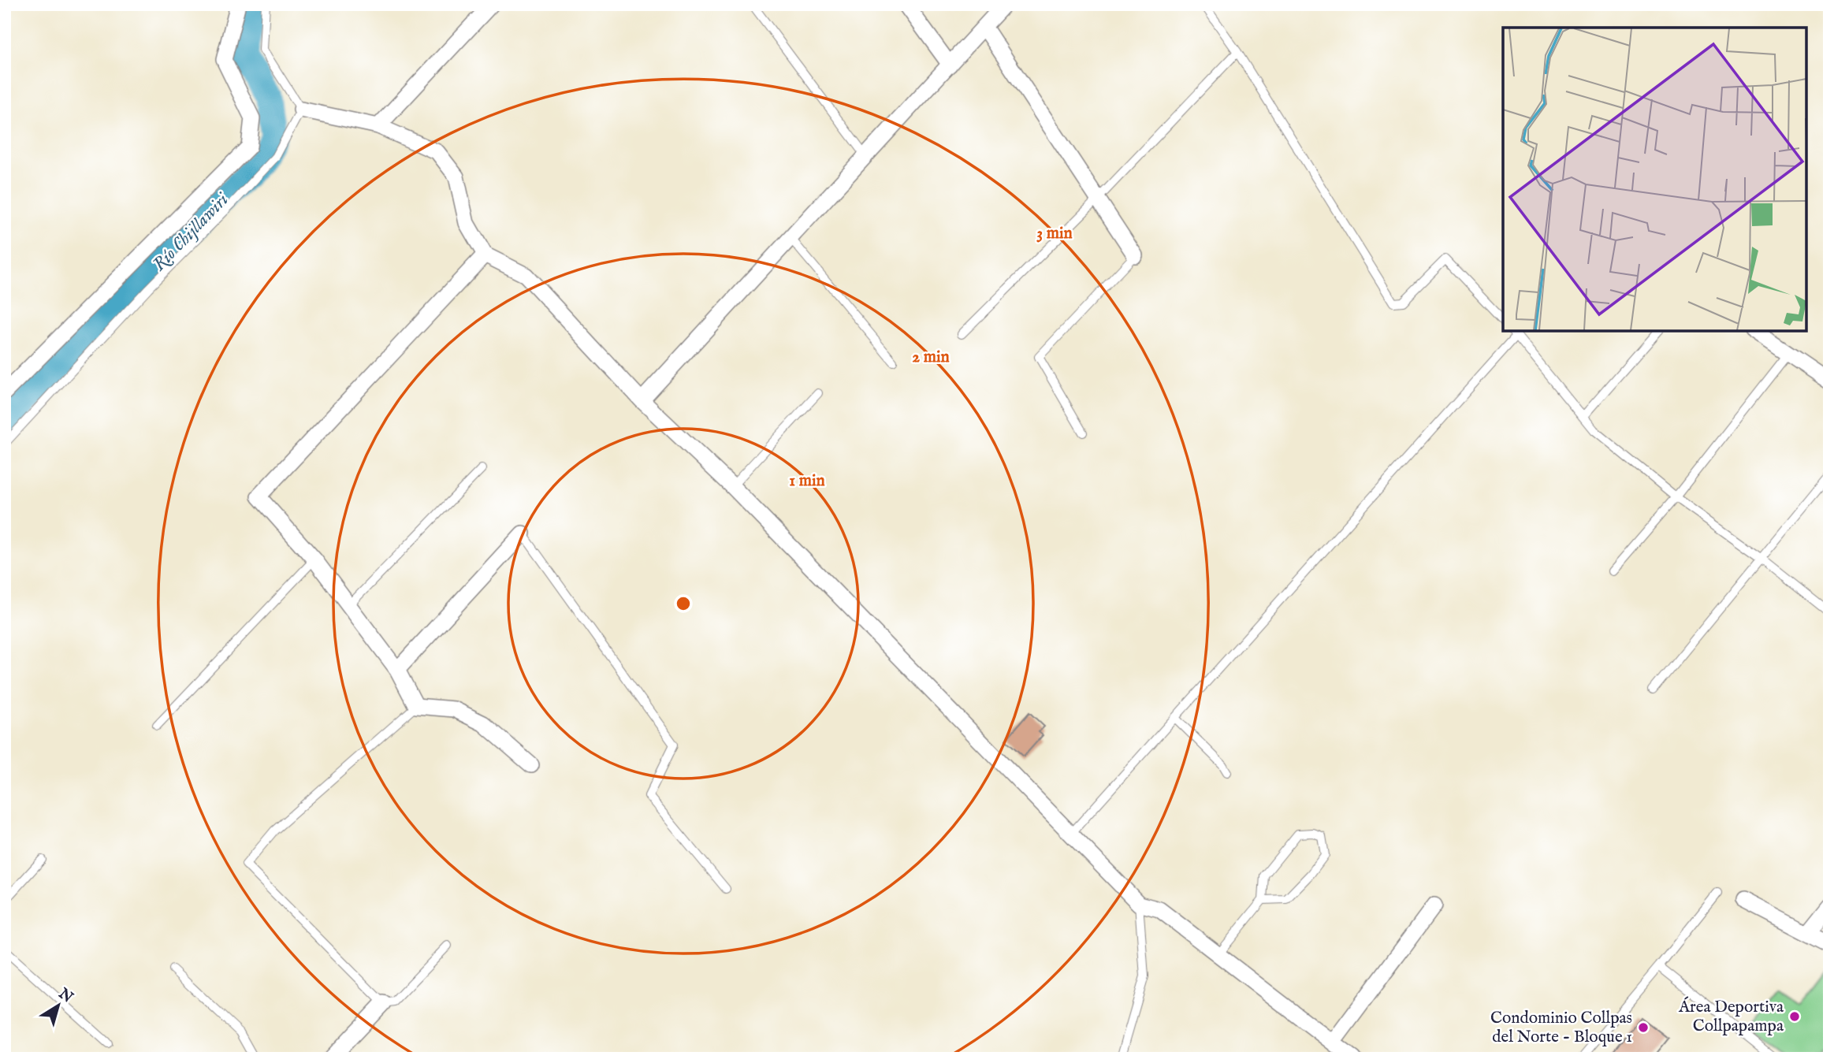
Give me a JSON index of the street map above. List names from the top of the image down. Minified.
{"water":["Río Chijllawiri"],"places":["Área Deportiva Collpapampa","Condominio Collpas del Norte - Bloque 1"],"north":"top right","rings":["3 min","2 min","1 min"]}
